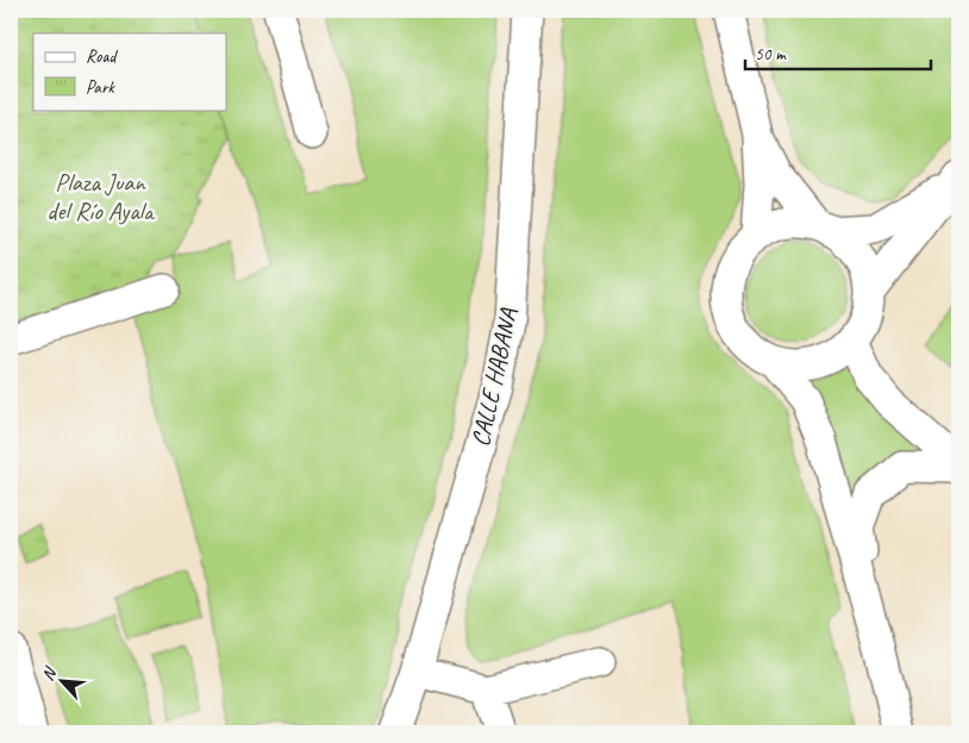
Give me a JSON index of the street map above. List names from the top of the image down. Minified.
{"streets":{"street":["CALLE HABANA"]},"parks":["Plaza Juan del Río Ayala"],"legend":["Road","Park"],"scale_bar":"50 m","north":"top left"}
